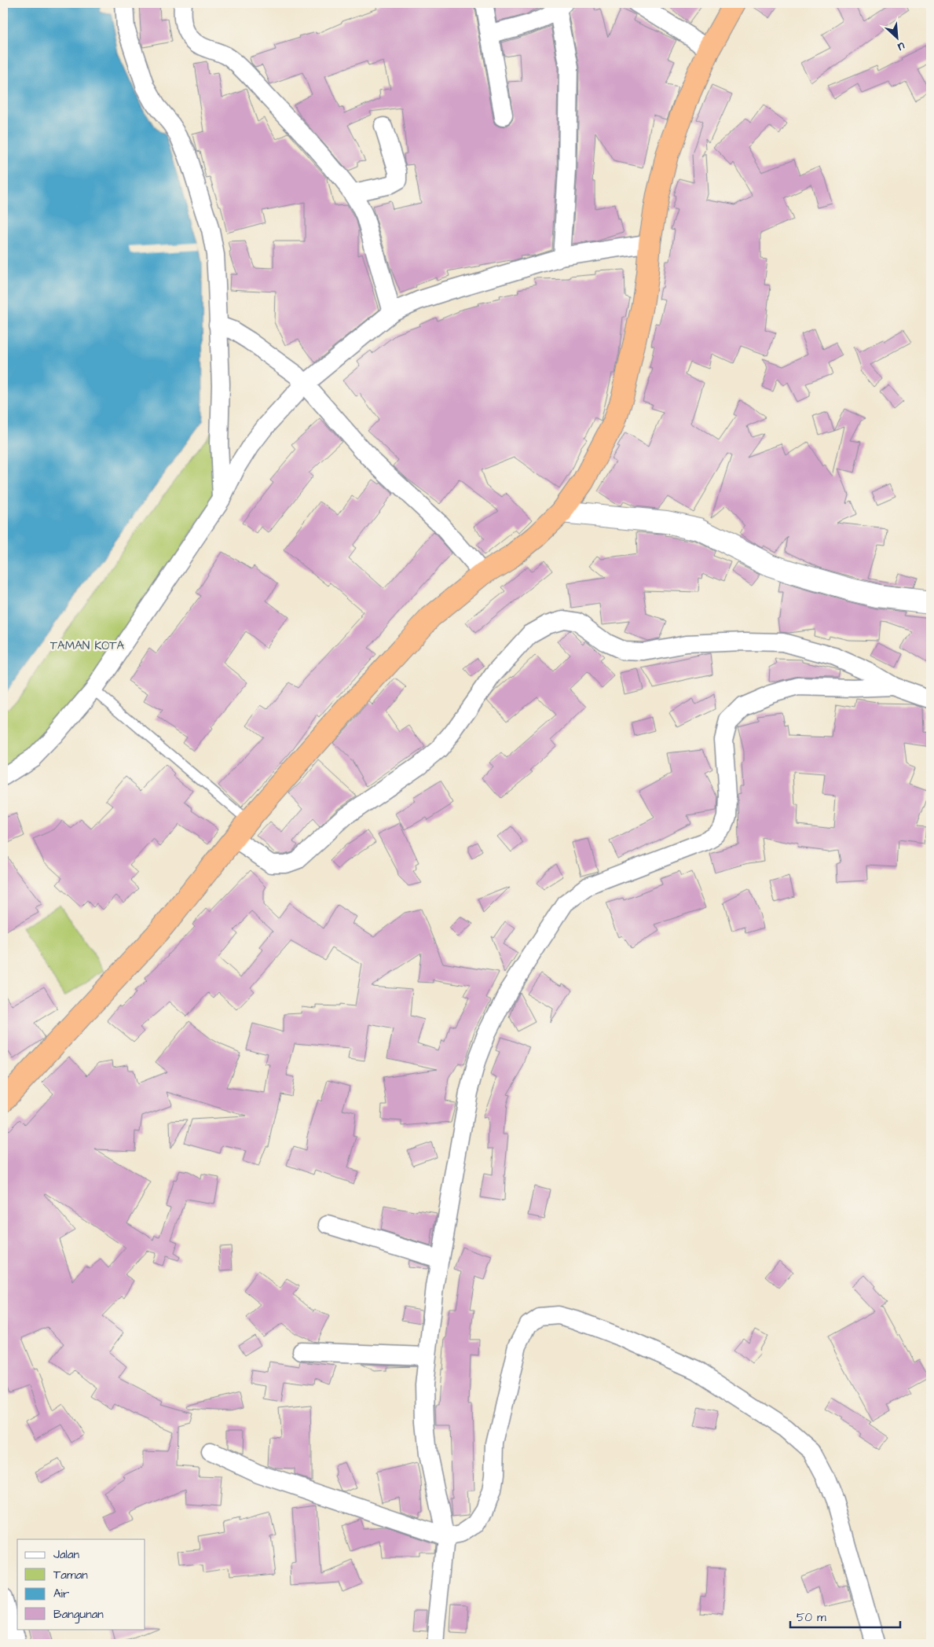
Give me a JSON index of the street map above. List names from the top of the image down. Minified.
{"parks":["TAMAN KOTA"],"legend":["Jalan","Taman","Air","Bangunan"],"scale_bar":"50 m","north":"bottom right"}
